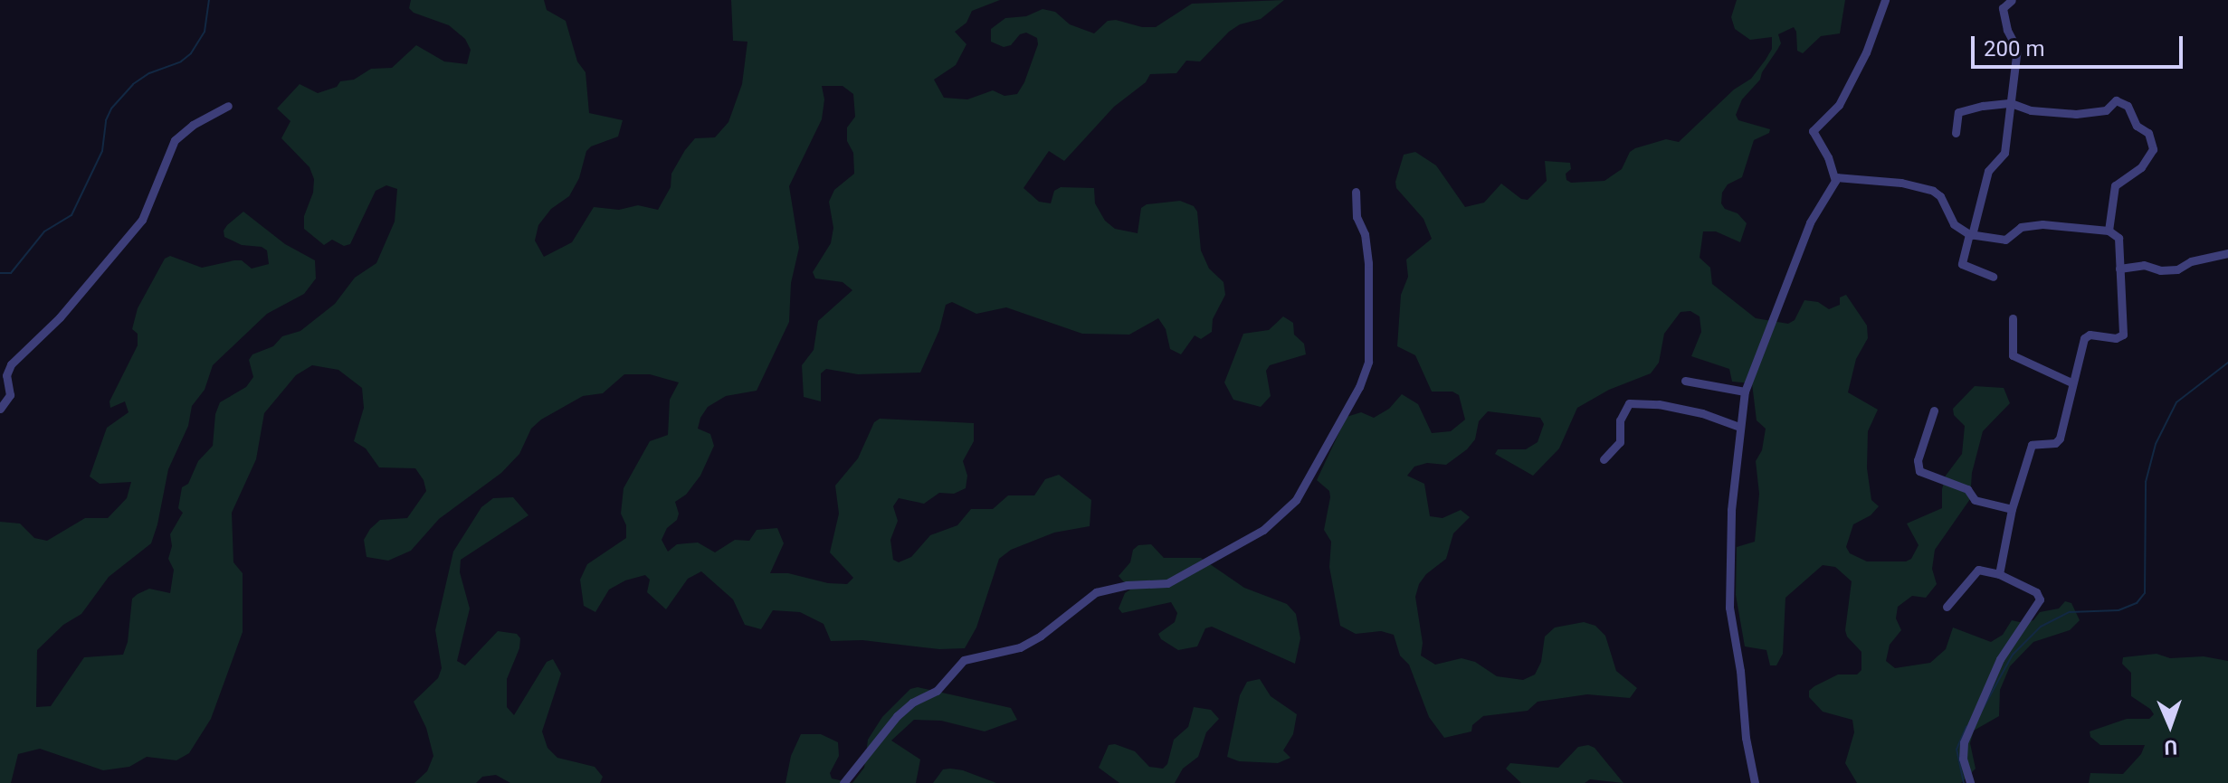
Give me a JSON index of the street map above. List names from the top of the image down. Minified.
{"scale_bar":"200 m","north":"bottom"}
